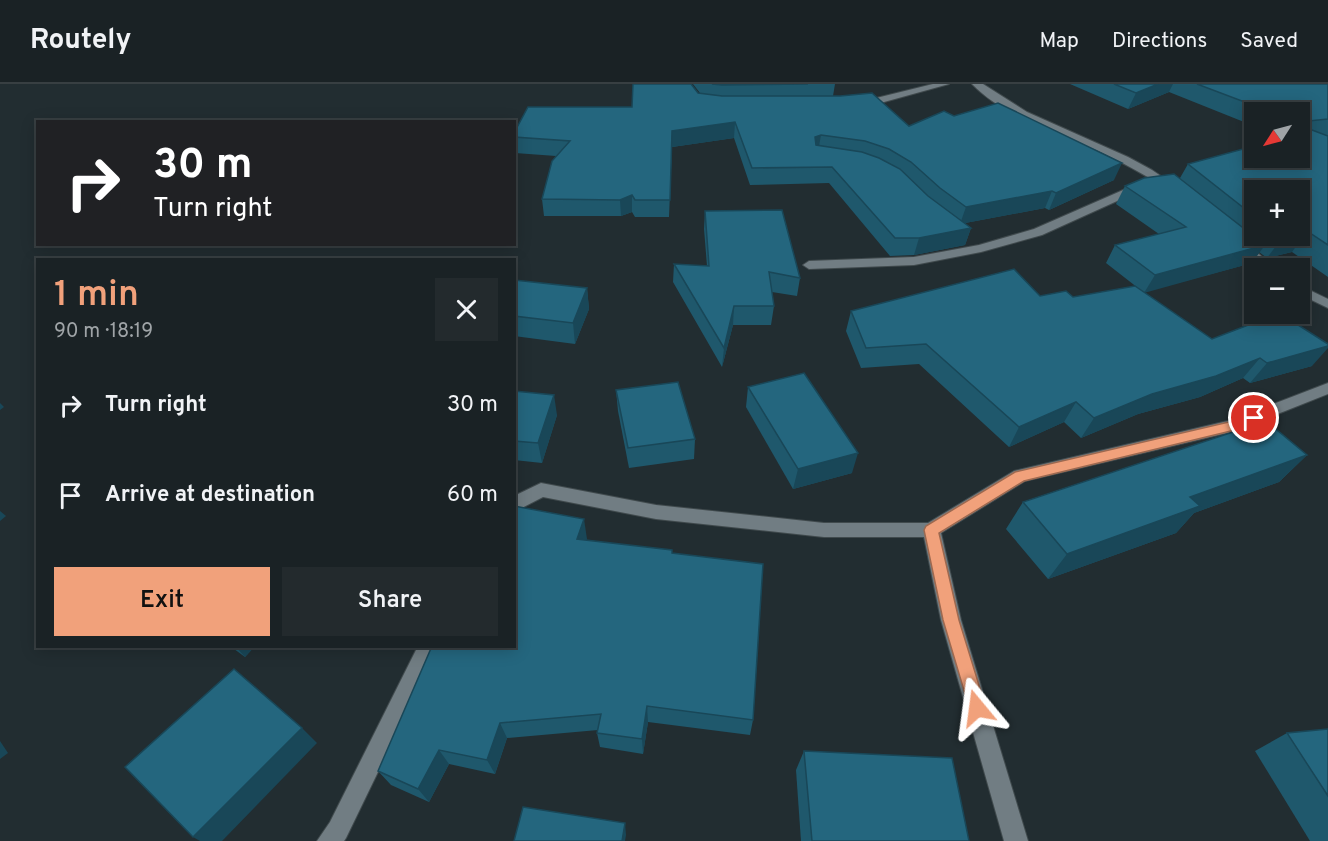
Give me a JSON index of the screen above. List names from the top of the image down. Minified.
{"north":"bottom left","page":{"header":"Routely","nav":["Map","Directions","Saved"],"map_buttons":["+","−"],"turn":["30 m","Turn right"],"heading":["1 min","90 m · 18:19"],"list":[{"name":"Turn right","value":"30 m"},{"name":"Arrive at destination","value":"60 m"}],"buttons":["Exit","Share"]}}
